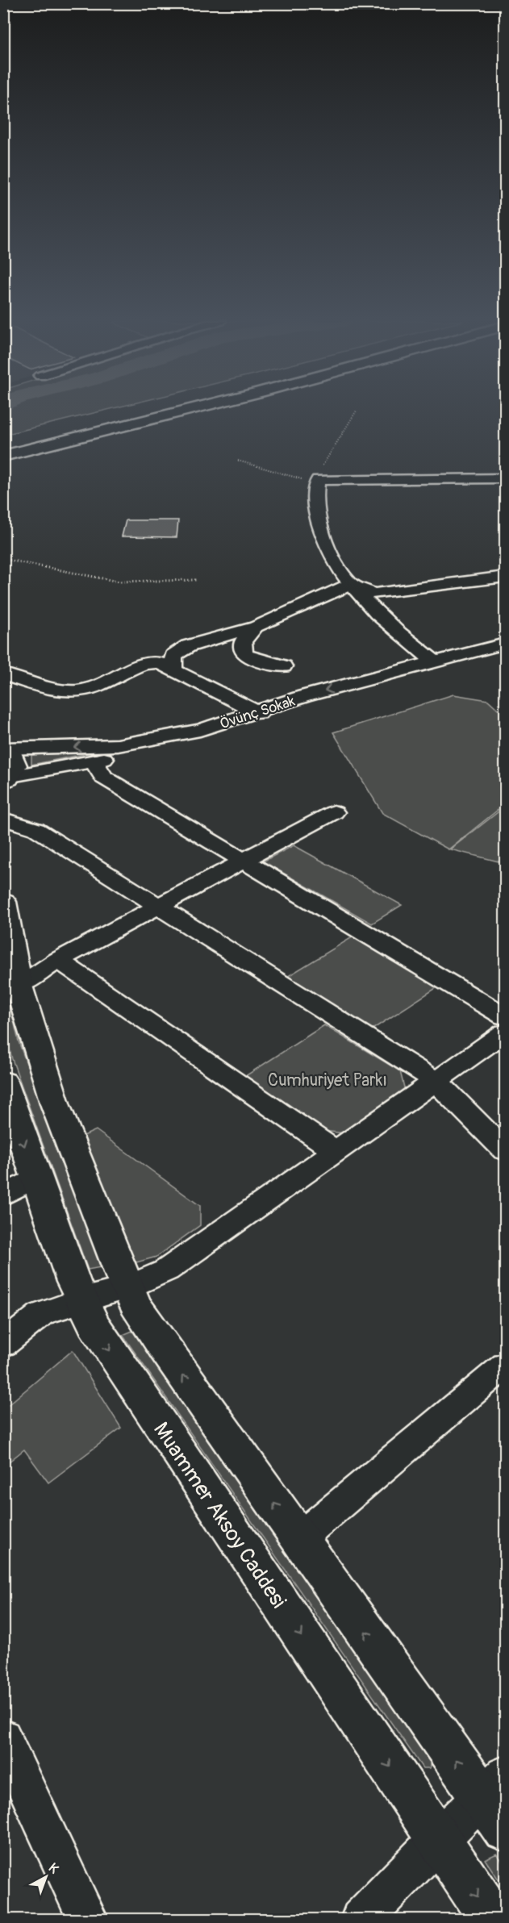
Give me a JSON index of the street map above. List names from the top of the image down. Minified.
{"streets":{"main road":["Muammer Aksoy Caddesi"],"street":["Övünç Sokak"]},"parks":["Cumhuriyet Parkı"],"north":"top right"}
